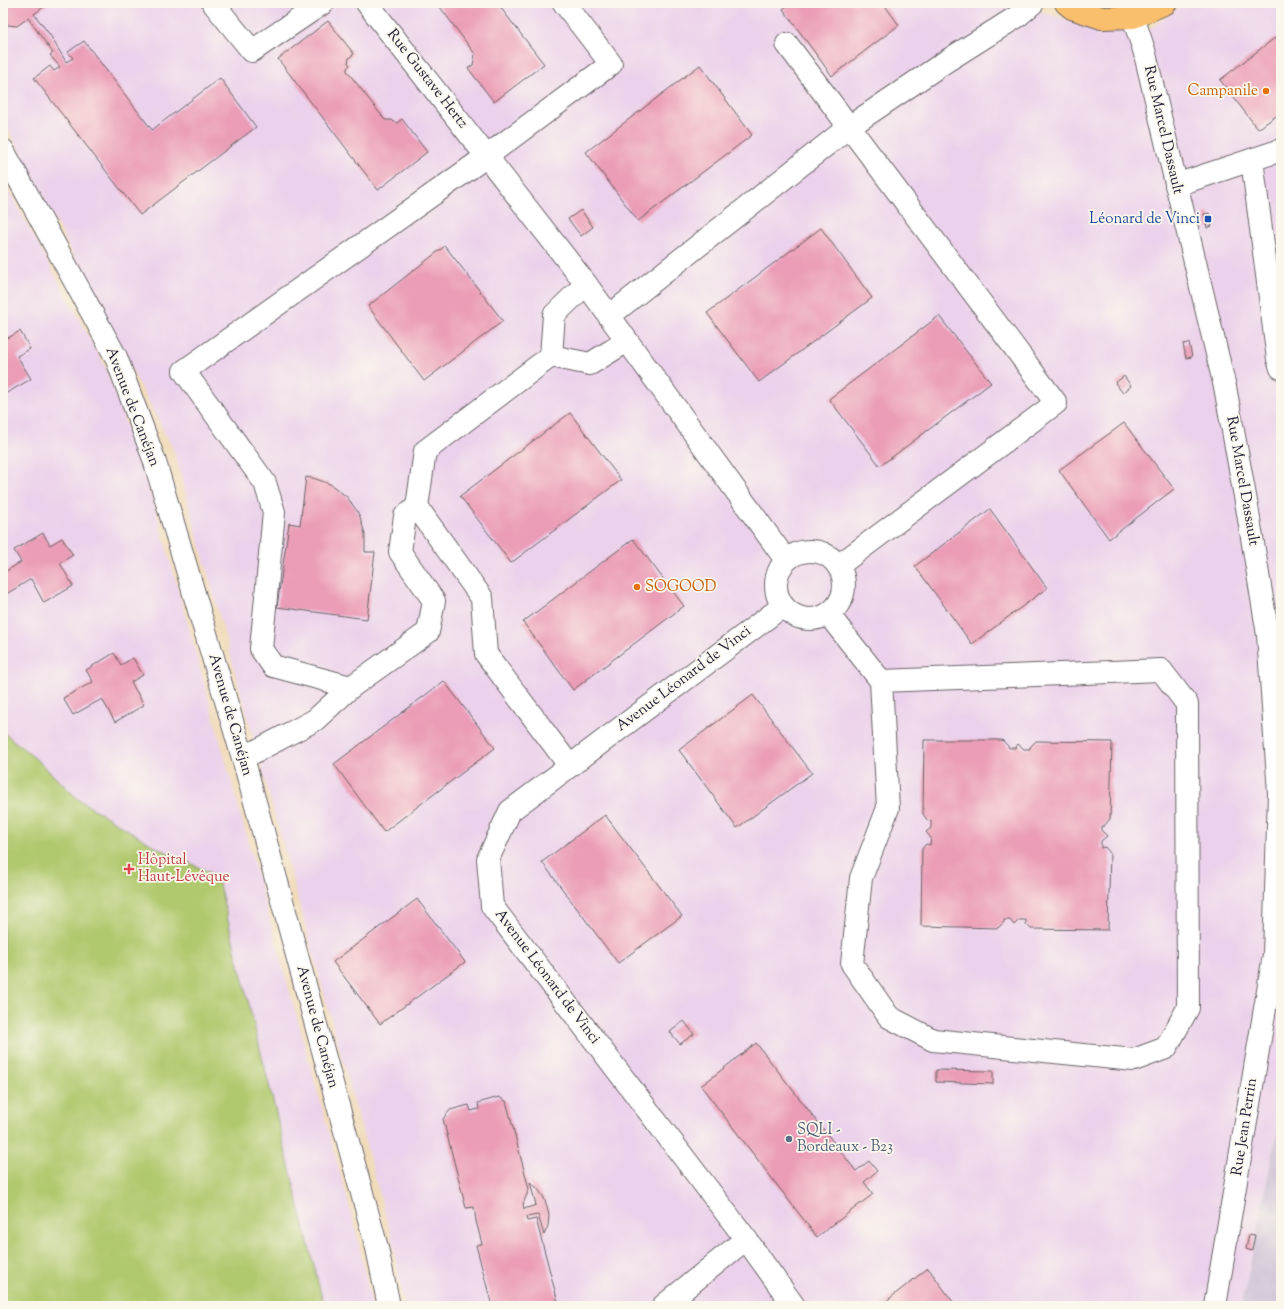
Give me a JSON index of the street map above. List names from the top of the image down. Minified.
{"streets":{"street":["Rue Gustave Hertz","Rue Marcel Dassault","Avenue de Canéjan","Avenue Léonard de Vinci","Rue Jean Perrin"]},"crossings":[["Rue Gustave Hertz","Avenue Léonard de Vinci"],["Rue Marcel Dassault","Rue Jean Perrin"]],"places":{"other":["Campanile","SOGOOD","SQLI - Bordeaux - B23"],"transit":["Léonard de Vinci"],"health":["Hôpital Haut-Lévêque"]}}
